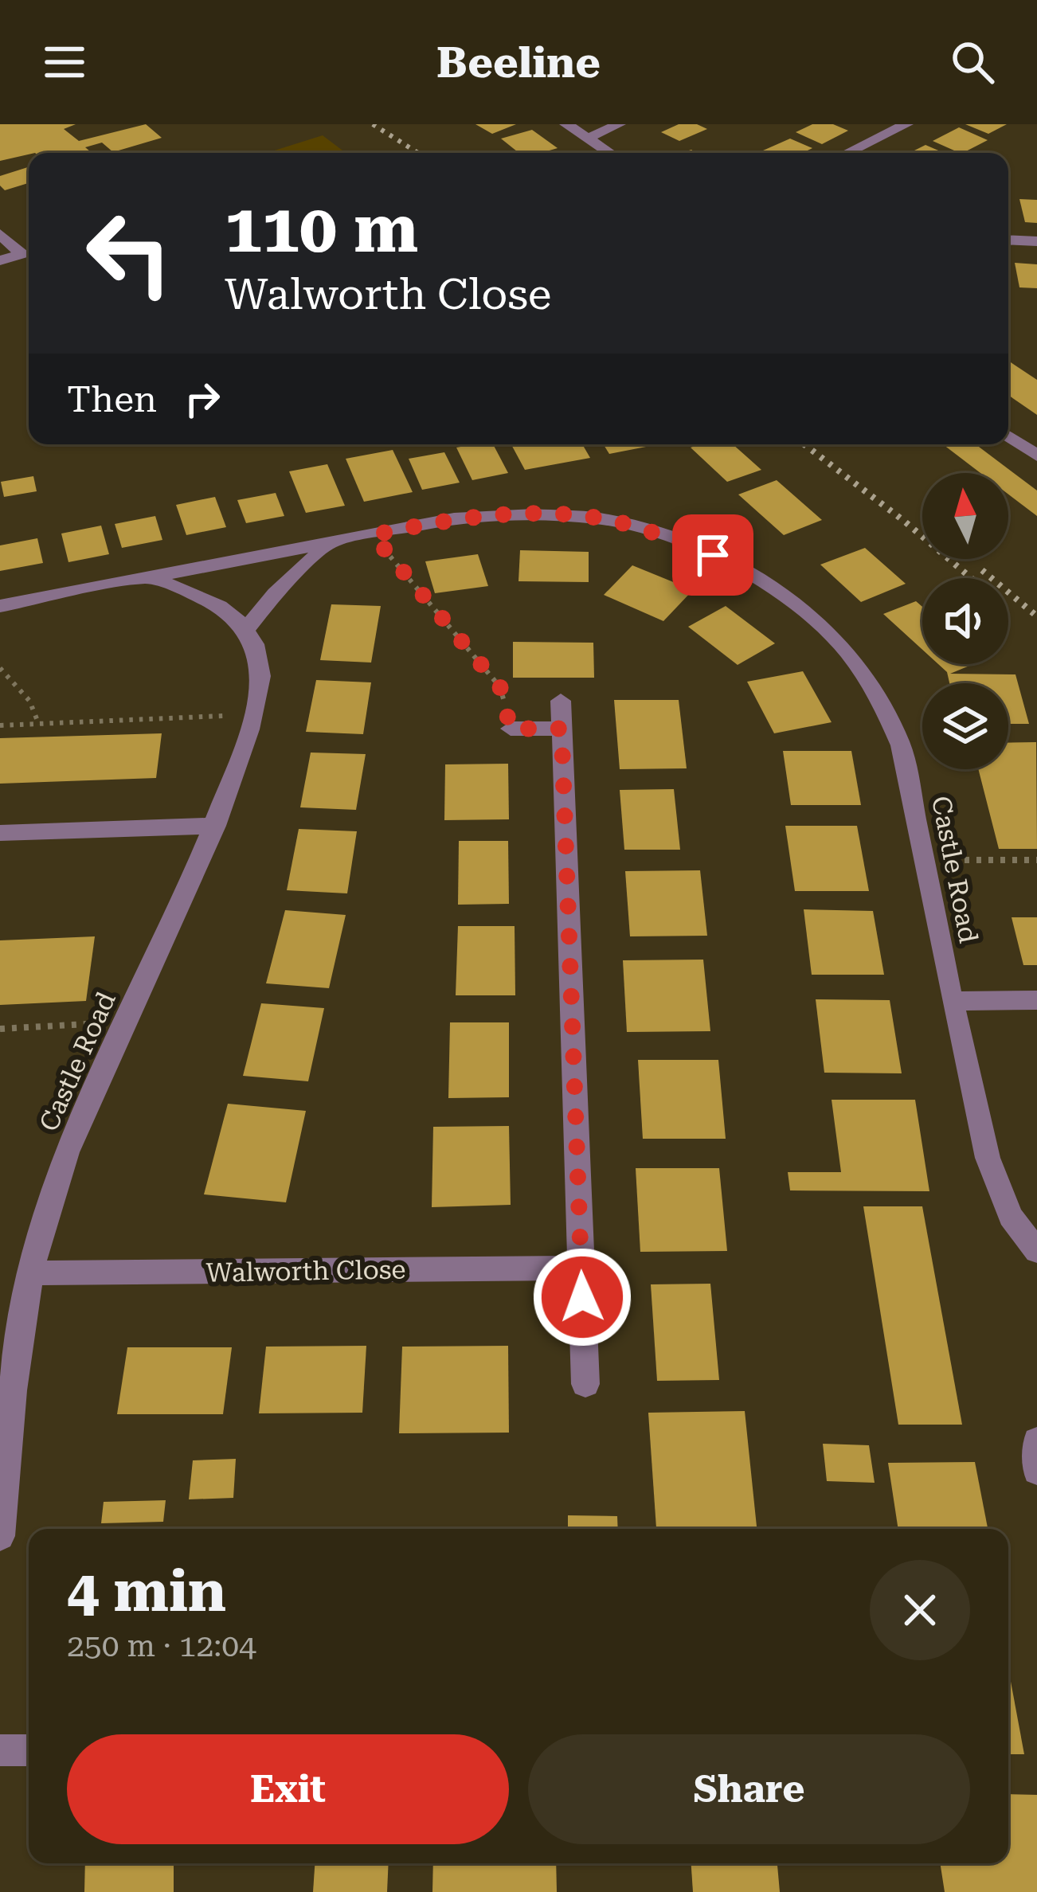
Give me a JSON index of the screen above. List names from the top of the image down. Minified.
{"streets":{"street":["Castle Road","Walworth Close"]},"crossings":[["Castle Road","Walworth Close"]],"north":"top","page":{"header":"Beeline","turn":["110 m","Walworth Close"],"then":"Then","heading":["4 min","250 m · 12:04"],"buttons":["Exit","Share"]}}
